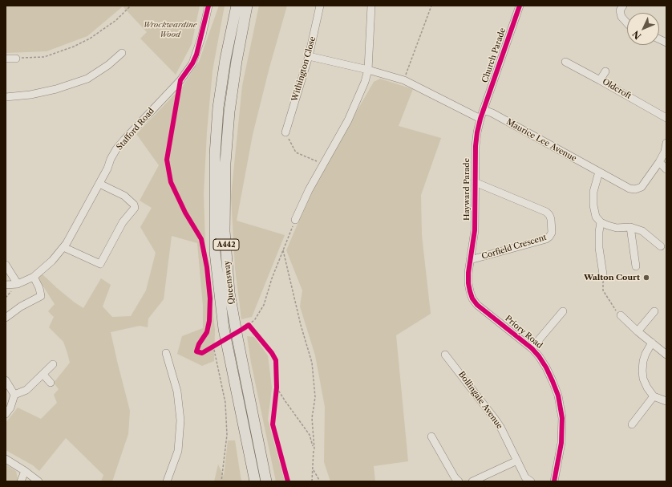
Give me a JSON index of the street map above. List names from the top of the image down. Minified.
{"streets":{"highway":["A442","Queensway"],"street":["Church Parade","Withington Close","Oldcroft","Stafford Road","Maurice Lee Avenue","Hayward Parade","Corfield Crescent","Priory Road","Bollingale Avenue"]},"crossings":[["Church Parade","Maurice Lee Avenue"],["Church Parade","Hayward Parade"],["Hayward Parade","Corfield Crescent"],["Hayward Parade","Priory Road"],["Corfield Crescent","Priory Road"]],"parks":["Wrockwardine Wood"],"places":["Walton Court"],"north":"bottom left"}
